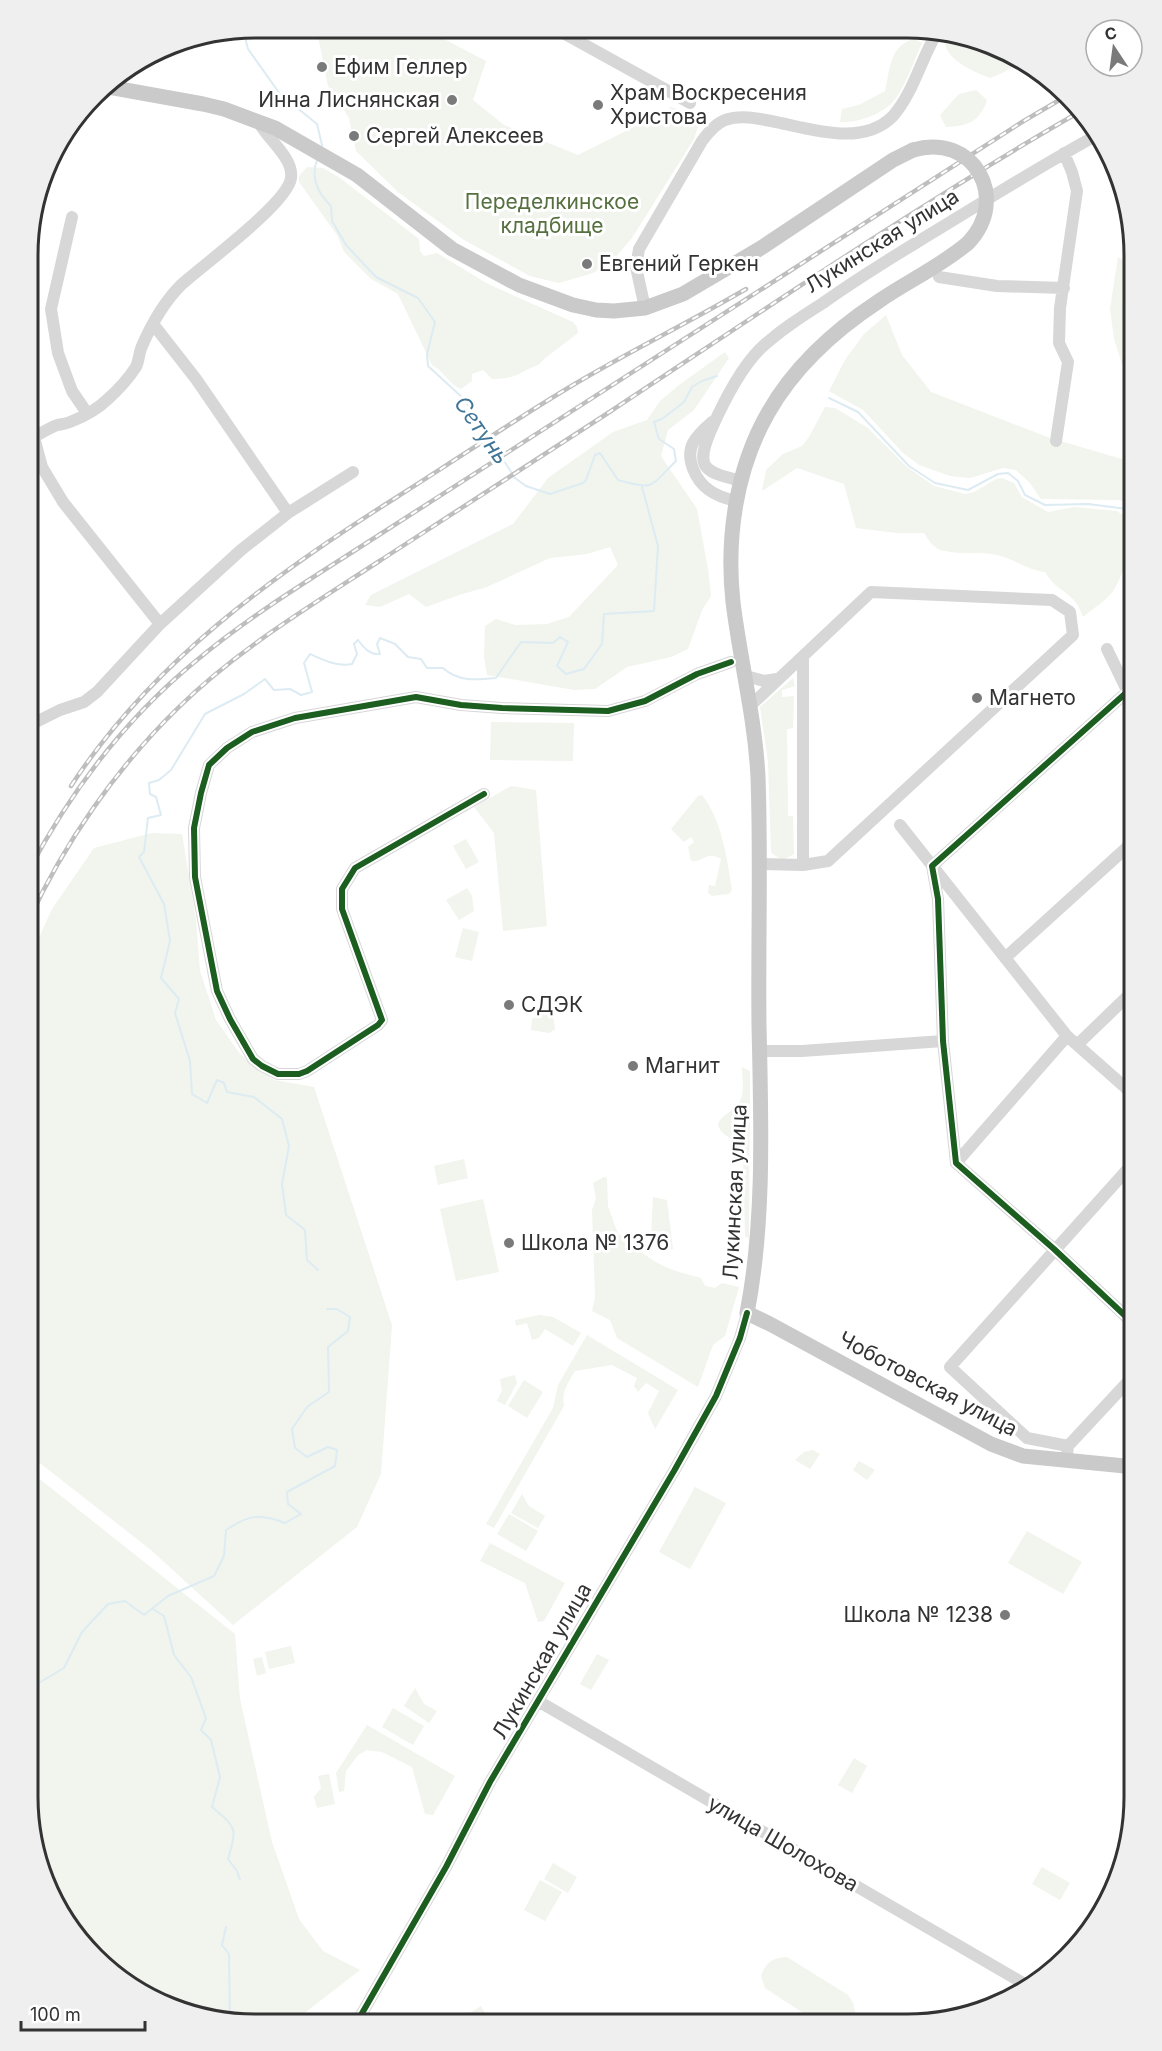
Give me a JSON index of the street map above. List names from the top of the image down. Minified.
{"streets":{"main road":["Лукинская улица","Чоботовская улица"],"street":["улица Шолохова"]},"crossings":[["Лукинская улица","Чоботовская улица"],["Лукинская улица","улица Шолохова"]],"water":["Сетунь"],"parks":["Переделкинское кладбище"],"places":["Ефим Геллер","Инна Лиснянская","Храм Воскресения Христова","Сергей Алексеев","Евгений Геркен","Магнето","СДЭК","Магнит","Школа № 1376","Школа № 1238"],"scale_bar":"100 m","north":"top"}
